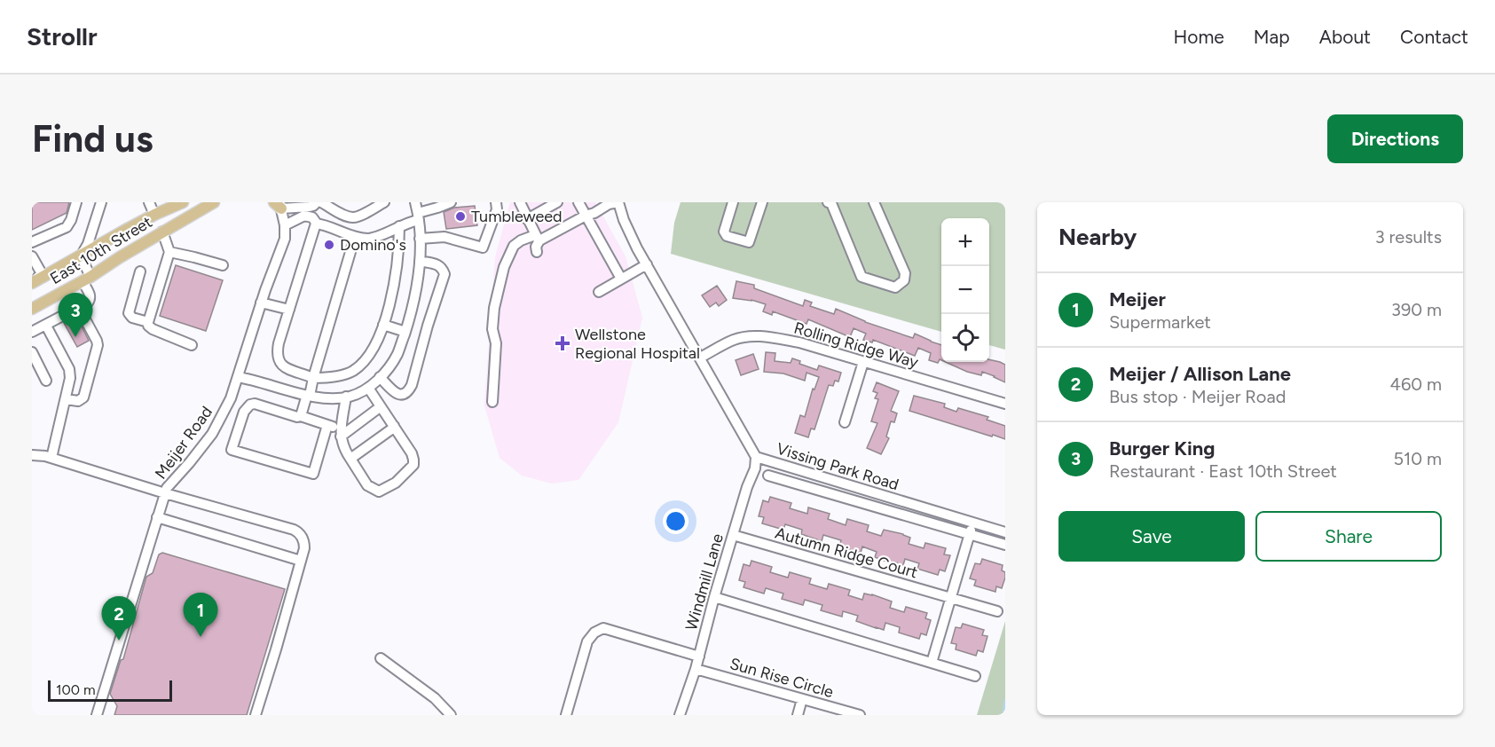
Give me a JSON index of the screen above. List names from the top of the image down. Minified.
{"streets":{"main road":["East 10th Street"],"street":["Rolling Ridge Way","Meijer Road","Vissing Park Road","Autumn Ridge Court","Windmill Lane","Sun Rise Circle"]},"crossings":[["Rolling Ridge Way","Vissing Park Road"],["Vissing Park Road","Windmill Lane"],["Autumn Ridge Court","Windmill Lane"],["Windmill Lane","Sun Rise Circle"]],"places":{"other":["Tumbleweed","Domino's"],"health":["Wellstone Regional Hospital"]},"scale_bar":"100 m","page":{"header":"Strollr","nav":["Home","Map","About","Contact"],"buttons":["Directions",["Save","Share"]],"title":"Find us","heading":["Nearby","3 results"],"map_buttons":["+","−"],"list":[{"mark":"1","name":"Meijer","note":"Supermarket","value":"390 m"},{"mark":"2","name":"Meijer / Allison Lane","note":"Bus stop · Meijer Road","value":"460 m"},{"mark":"3","name":"Burger King","note":"Restaurant · East 10th Street","value":"510 m"}],"pins":["3","1","2"],"scale":"100 m"}}
